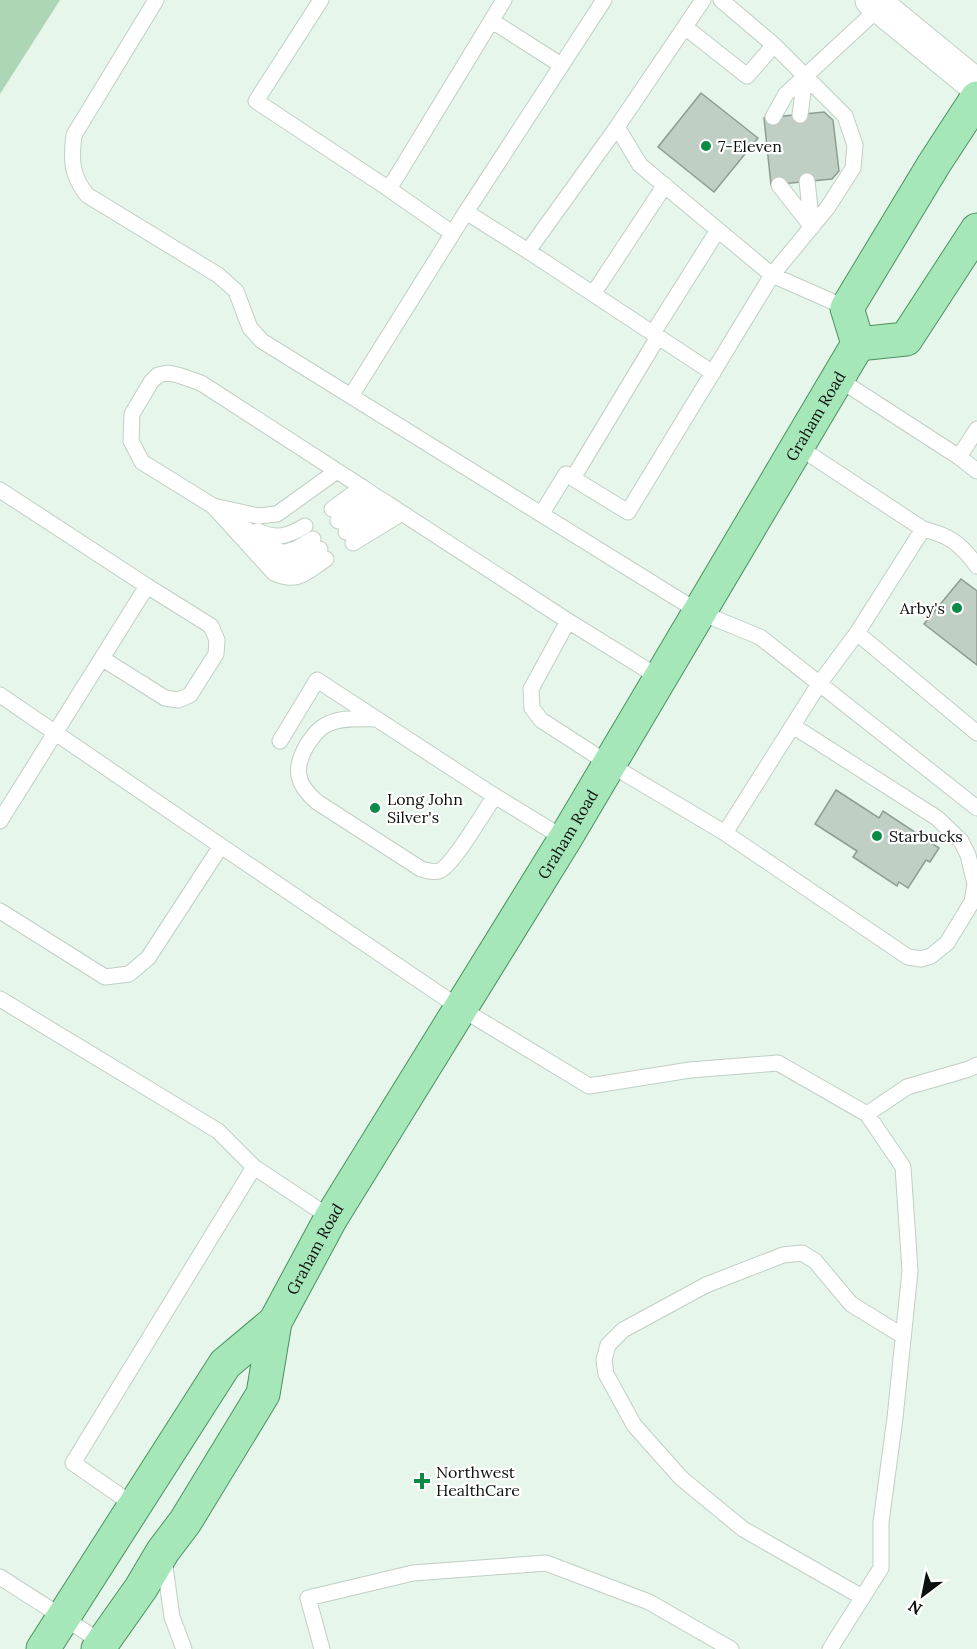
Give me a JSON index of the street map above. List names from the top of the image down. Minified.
{"streets":{"main road":["Graham Road"]},"places":{"other":["7-Eleven","Arby's","Long John Silver's","Starbucks"],"health":["Northwest HealthCare"]},"north":"bottom left"}
